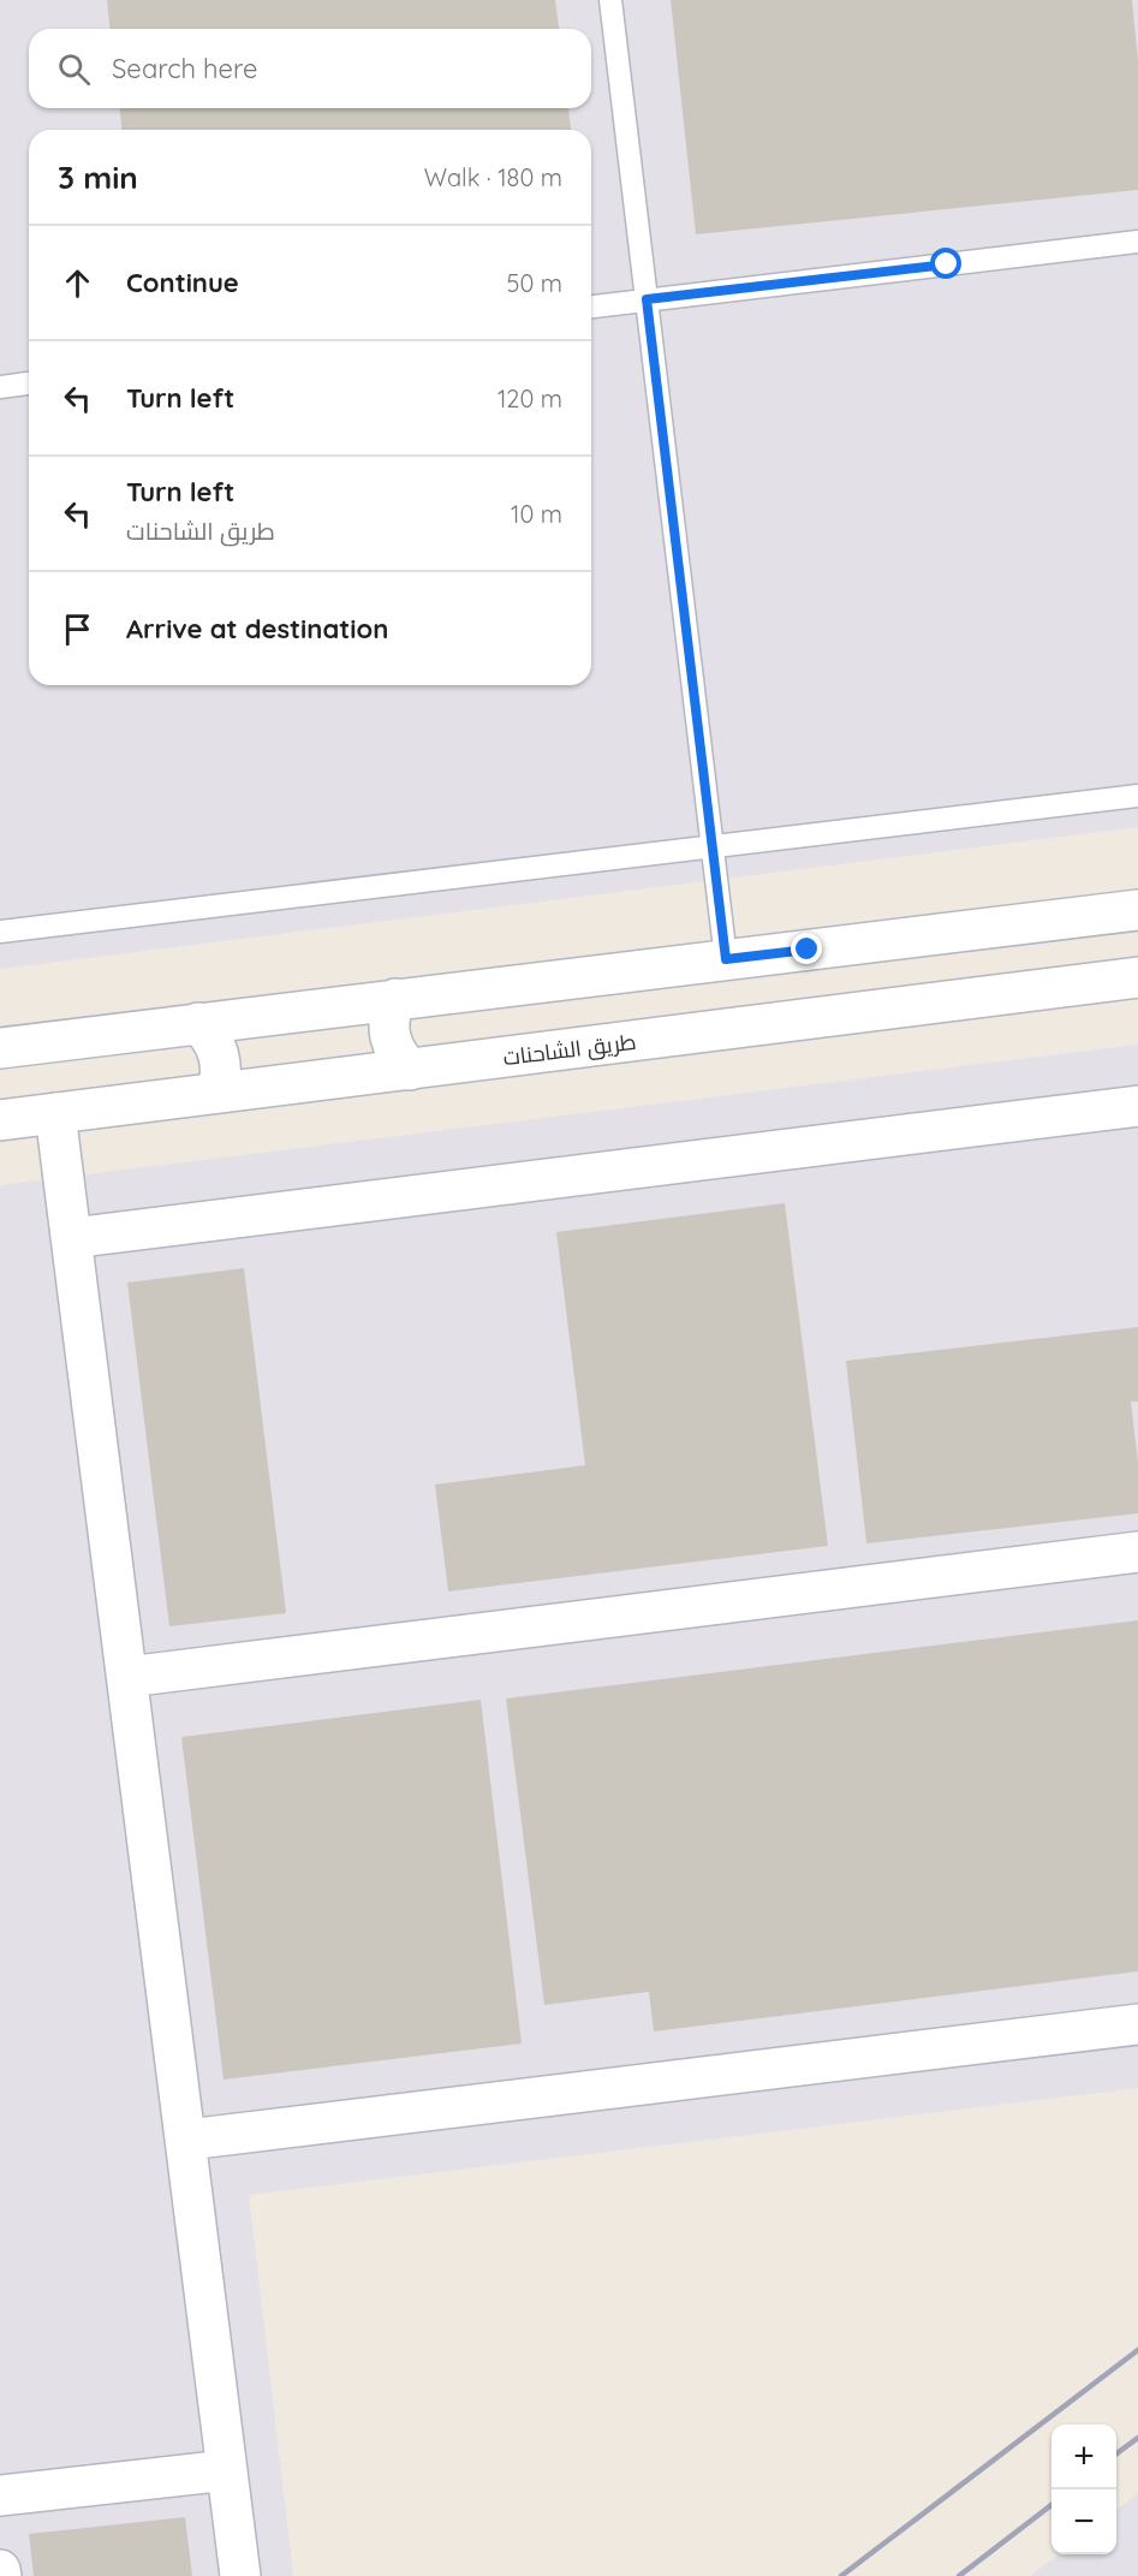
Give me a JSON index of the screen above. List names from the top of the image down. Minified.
{"streets":{"street":["طريق الشاحنات"]},"page":{"search":"Search here","heading":["3 min","Walk · 180 m"],"list":[["Continue","50 m"],["Turn left","120 m"],["Turn left","طريق الشاحنات","10 m"],"Arrive at destination"],"map_buttons":["+","−"]}}
